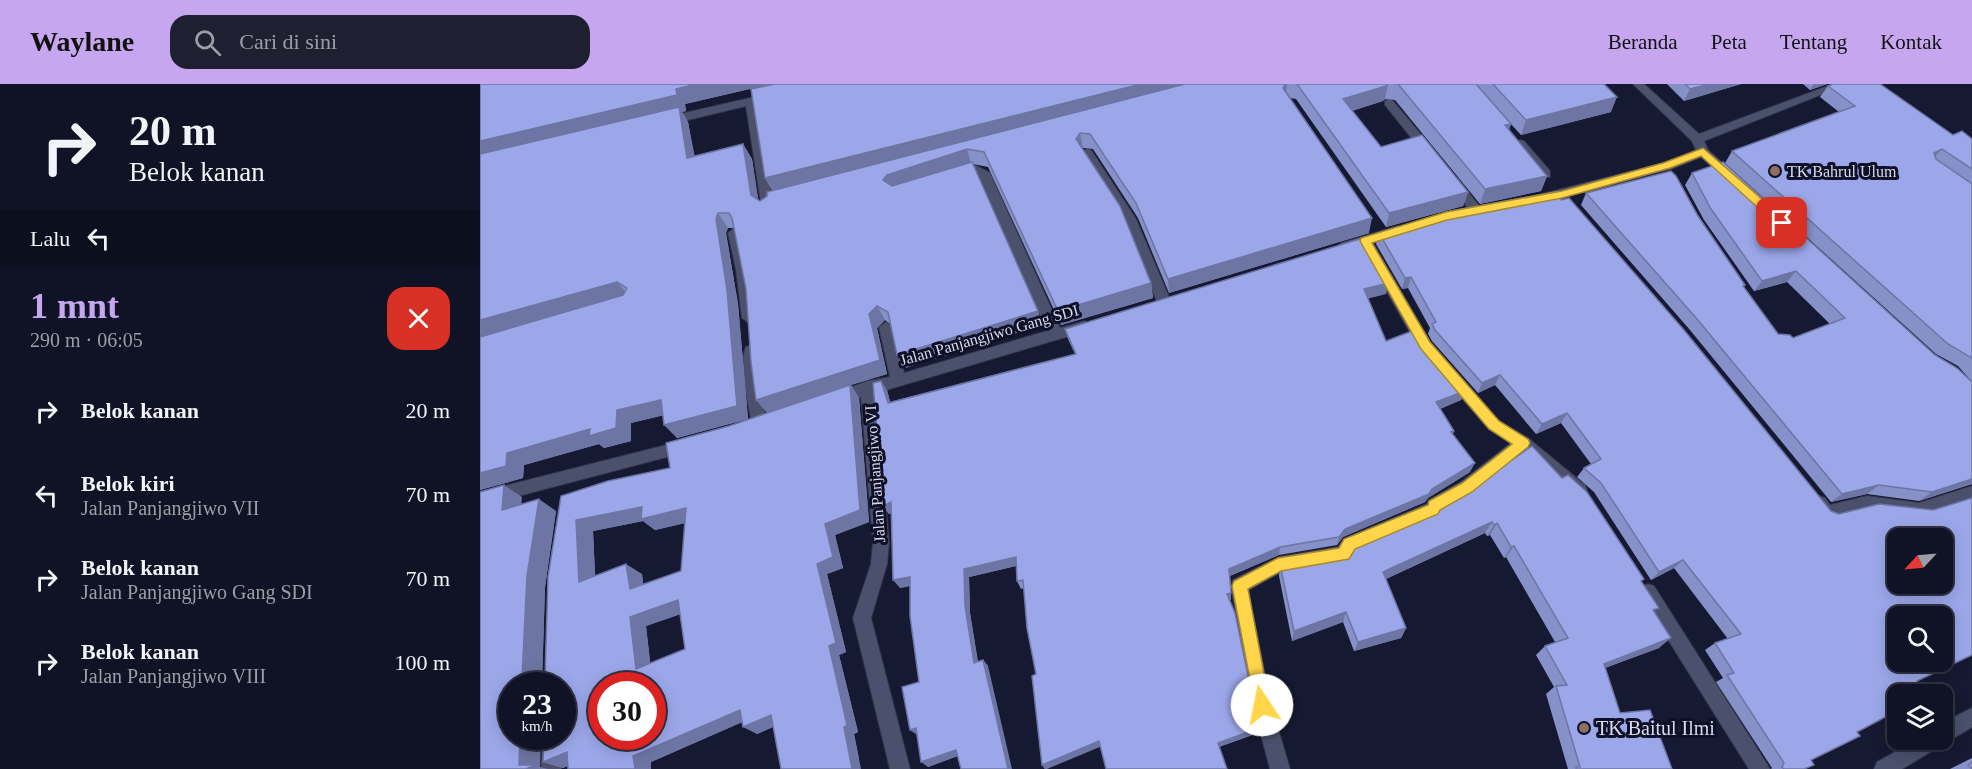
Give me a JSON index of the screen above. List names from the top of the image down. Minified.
{"streets":{"street":["Jalan Panjangjiwo Gang SDI","Jalan Panjangjiwo VI"]},"crossings":[["Jalan Panjangjiwo Gang SDI","Jalan Panjangjiwo VI"]],"places":["TK Bahrul Ulum","TK Baitul Ilmi"],"north":"bottom left","page":{"header":"Waylane","search":"Cari di sini","nav":["Beranda","Peta","Tentang","Kontak"],"turn":["20 m","Belok kanan"],"then":"Lalu","heading":["1 mnt","290 m · 06:05"],"list":[{"name":"Belok kanan","value":"20 m"},{"name":"Belok kiri","note":"Jalan Panjangjiwo VII","value":"70 m"},{"name":"Belok kanan","note":"Jalan Panjangjiwo Gang SDI","value":"70 m"},{"name":"Belok kanan","note":"Jalan Panjangjiwo VIII","value":"100 m"}],"speed":"23 km/h","limit":"30"}}
